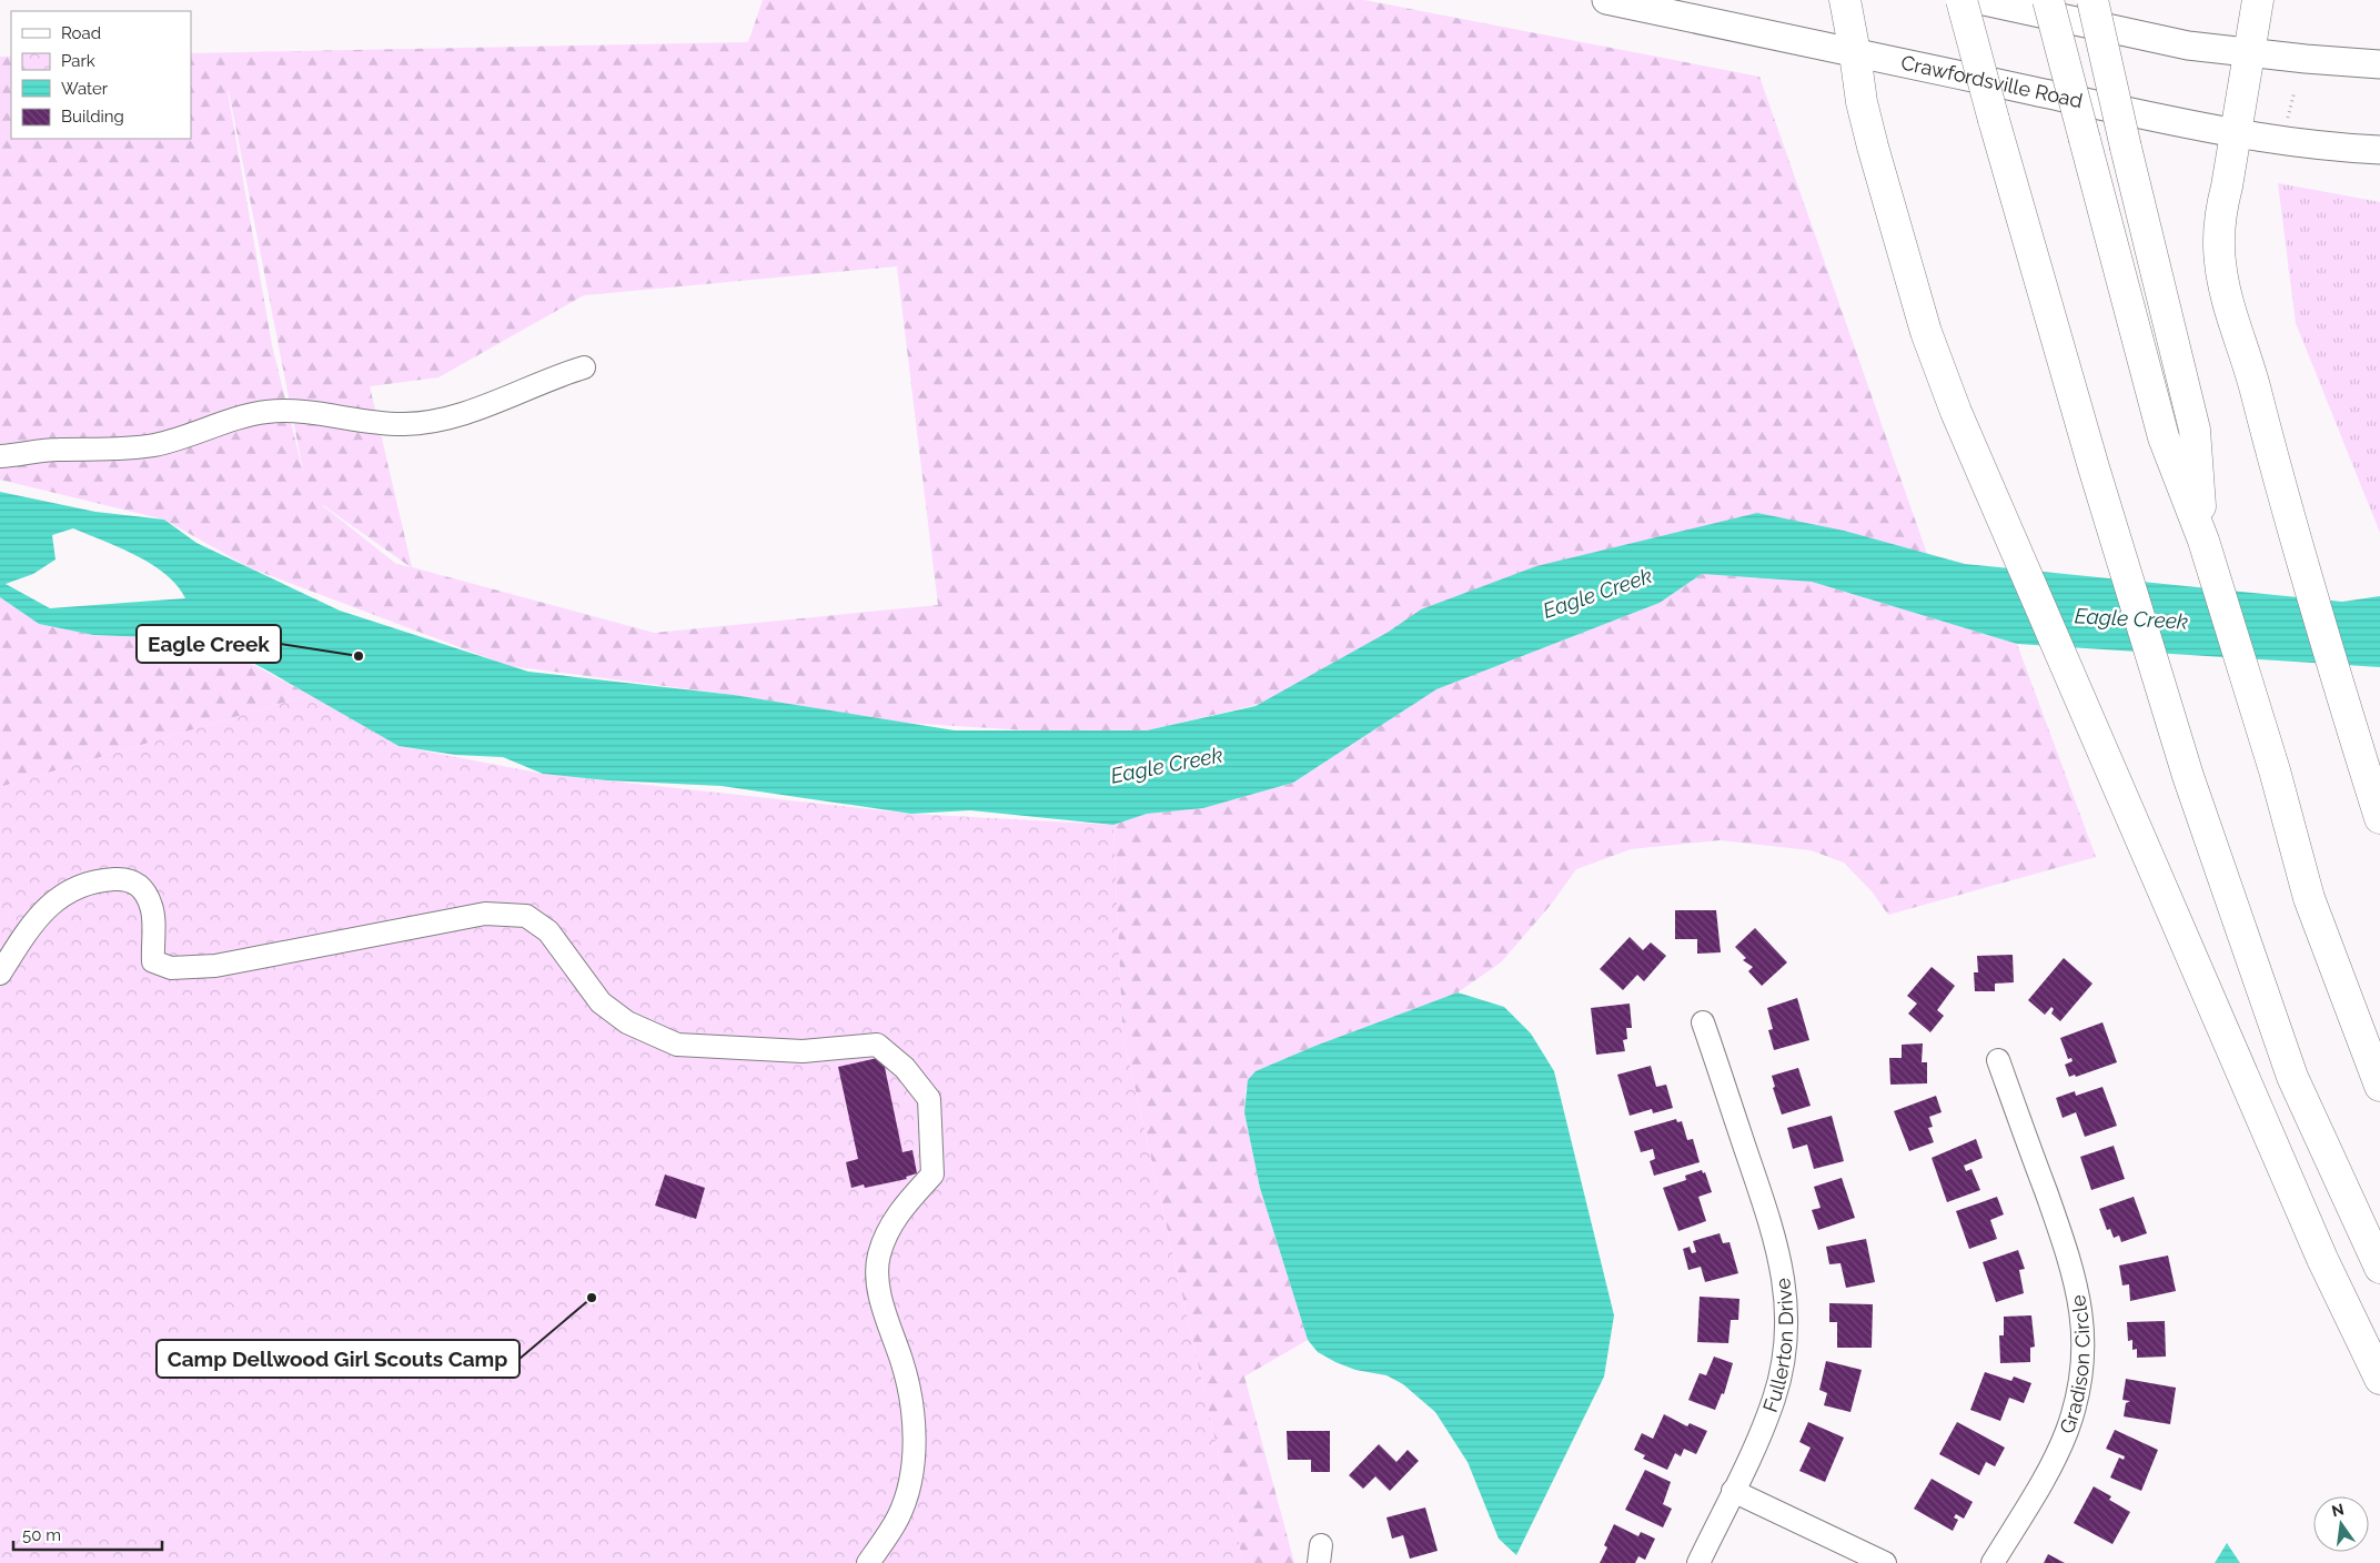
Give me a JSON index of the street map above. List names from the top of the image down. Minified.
{"streets":{"main road":["Crawfordsville Road"],"street":["Fullerton Drive","Gradison Circle"]},"water":["Eagle Creek"],"places":["Eagle Creek","Camp Dellwood Girl Scouts Camp"],"legend":["Road","Park","Water","Building"],"scale_bar":"50 m","north":"top"}
